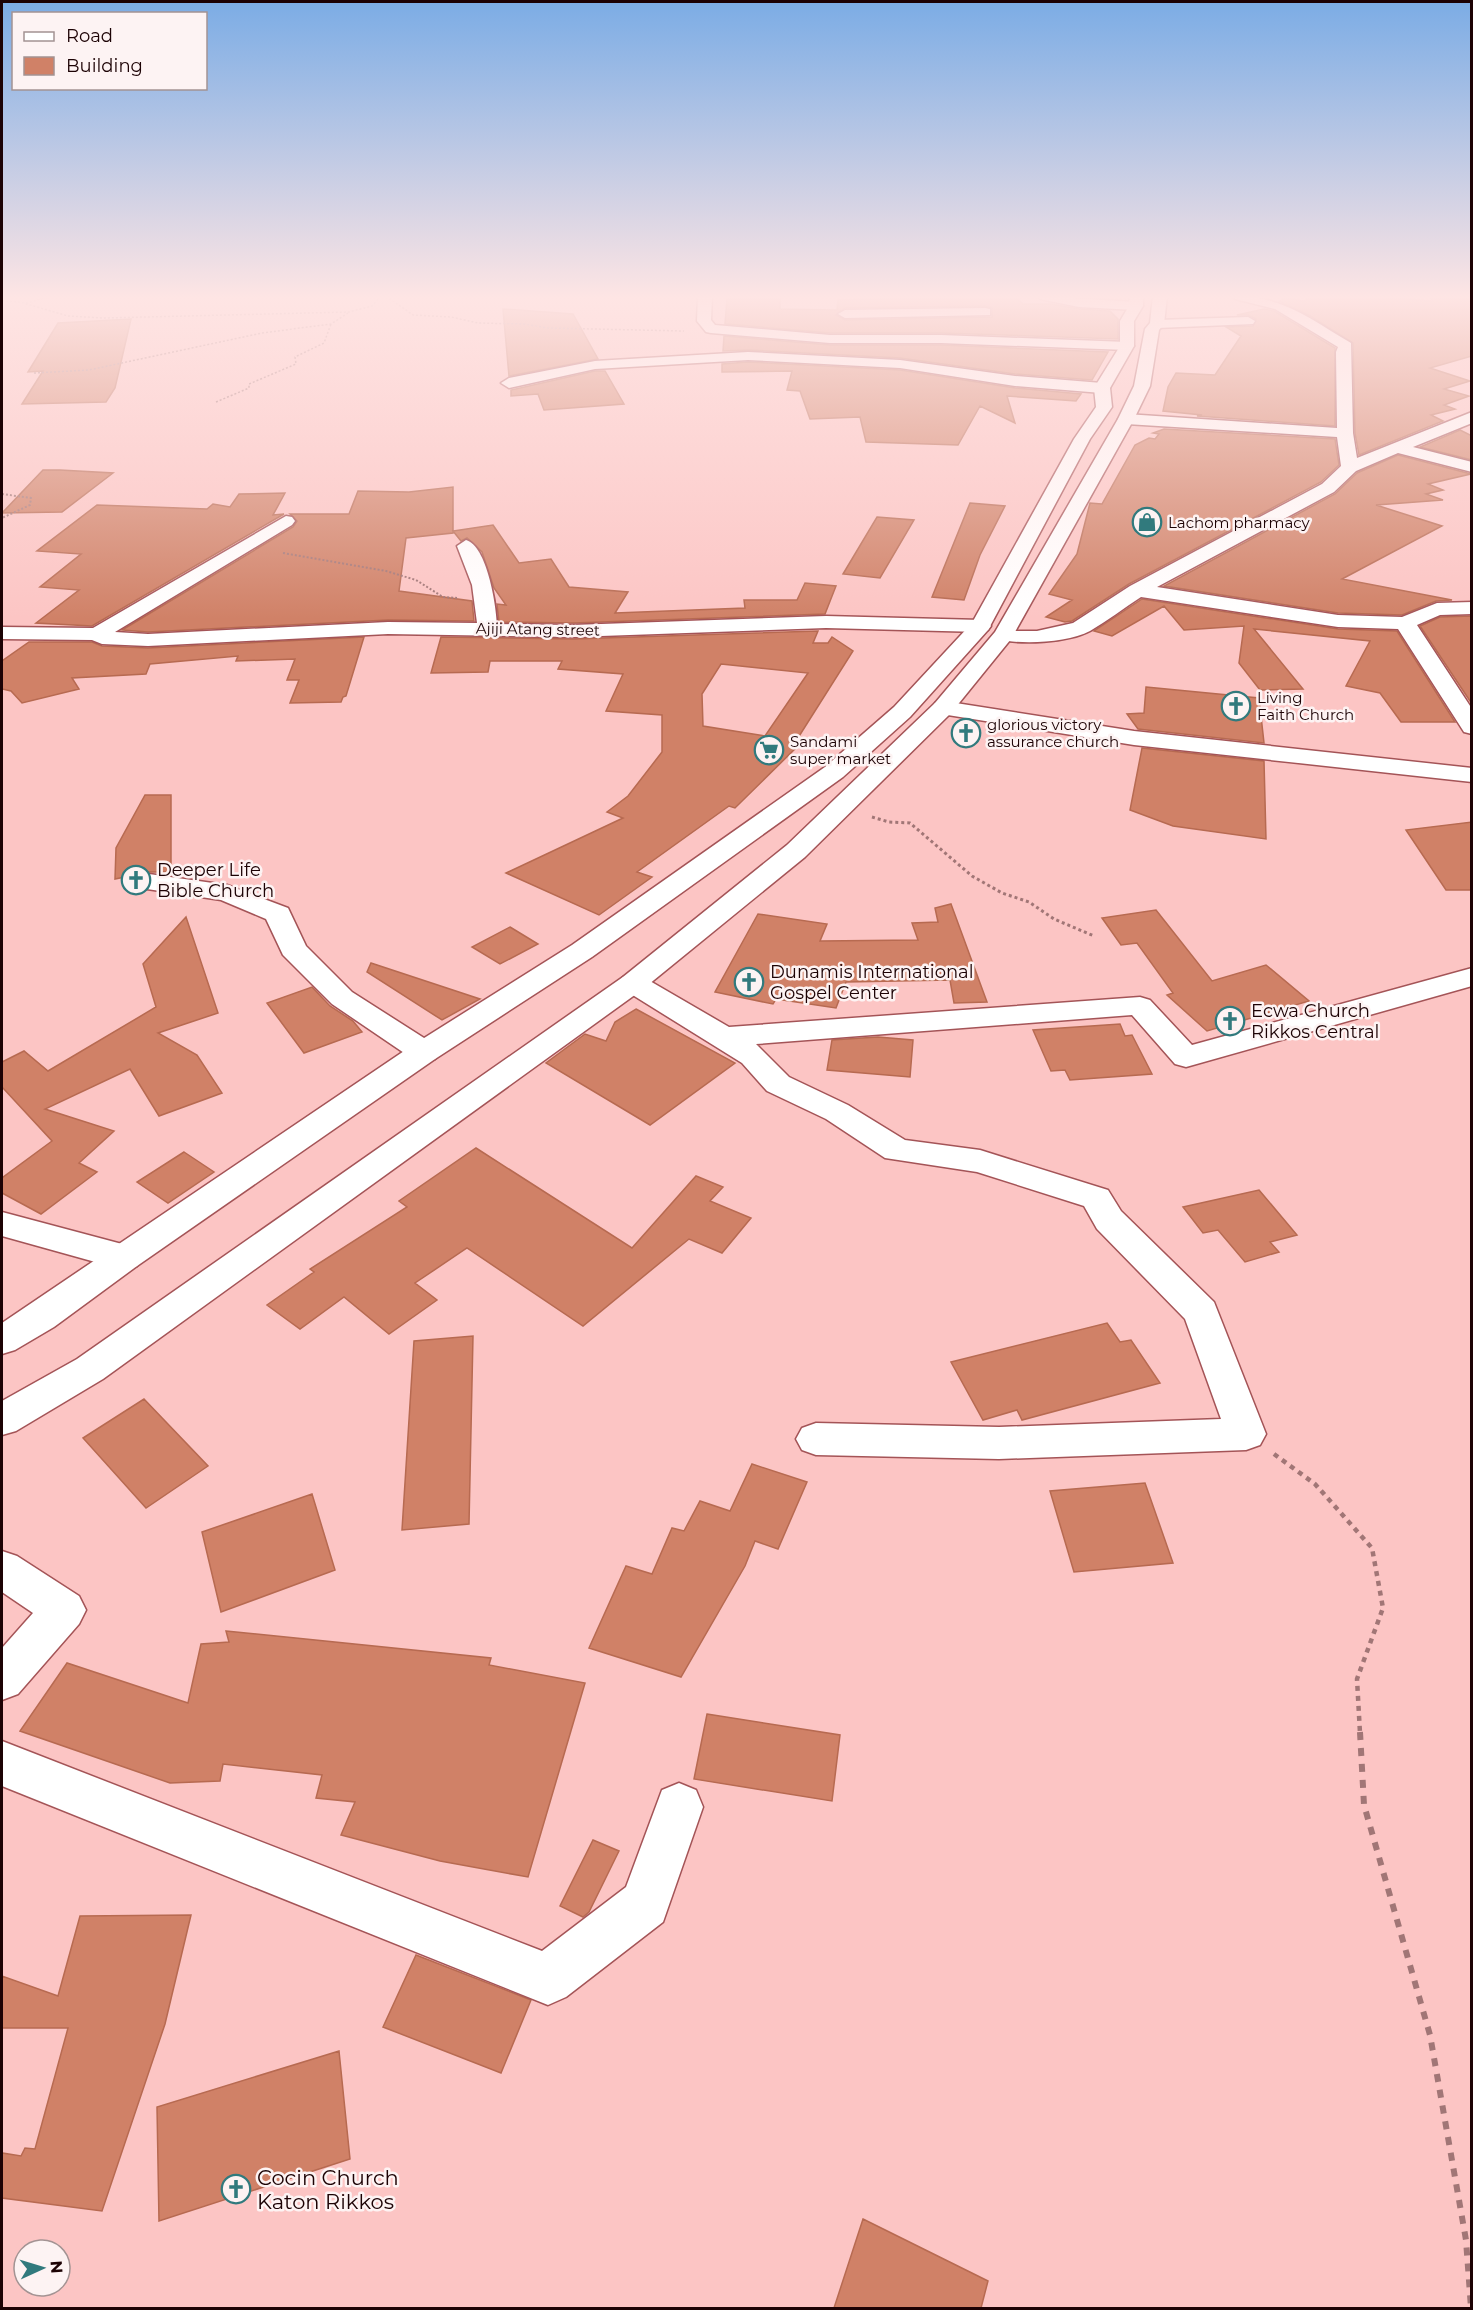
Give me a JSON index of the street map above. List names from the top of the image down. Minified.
{"streets":{"street":["Ajiji Atang street"]},"places":{"shop":["Lachom pharmacy"],"church":["Living Faith Church","glorious victory assurance church","Deeper Life Bible Church","Dunamis International Gospel Center","Ecwa Church Rikkos Central","Cocin Church Katon Rikkos"],"supermarket":["Sandami super market"]},"legend":["Road","Building"],"north":"right"}
